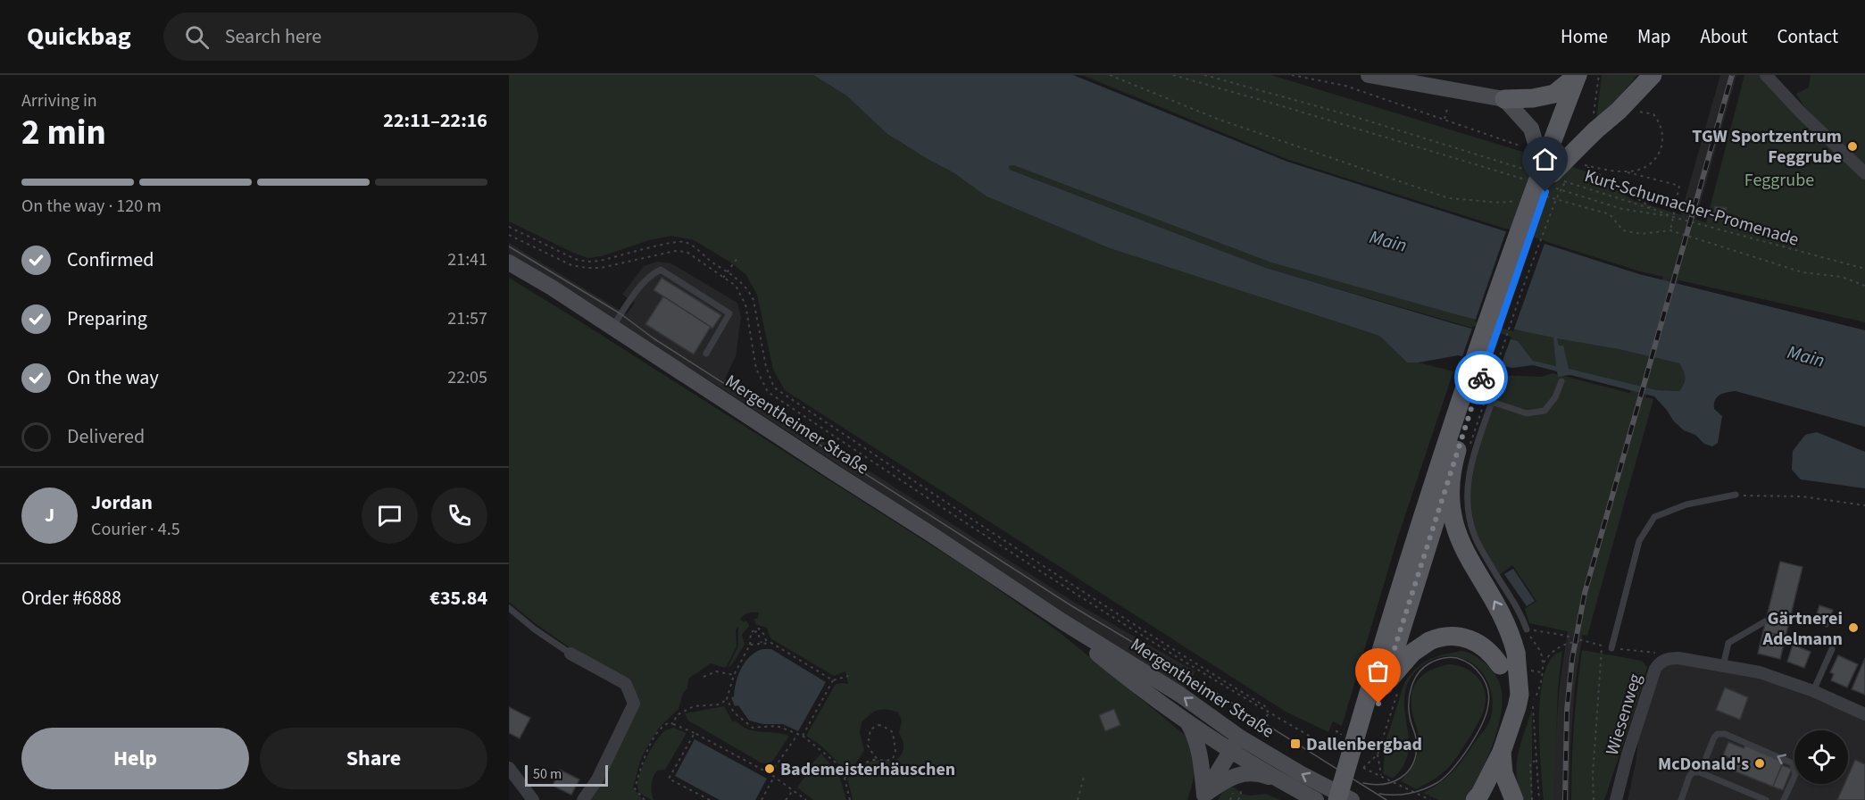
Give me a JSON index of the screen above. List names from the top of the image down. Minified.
{"streets":{"main road":["Mergentheimer Straße"],"street":["Wiesenweg"],"path":["Kurt-Schumacher-Promenade"]},"water":["Main"],"parks":["Feggrube"],"places":{"other":["TGW Sportzentrum Feggrube","Gärtnerei Adelmann","McDonald's","Bademeisterhäuschen"],"transit":["Dallenbergbad"]},"scale_bar":"50 m","page":{"header":"Quickbag","search":"Search here","nav":["Home","Map","About","Contact"],"heading":["2 min","Arriving in","22:11–22:16"],"panel":["Jordan","Courier · 4.5","Order #6888","€35.84"],"bar":"On the way · 120 m","list":[["Confirmed","21:41"],["Preparing","21:57"],["On the way","22:05"],"Delivered"],"round":"J","buttons":["Help","Share"],"scale":"50 m"}}
